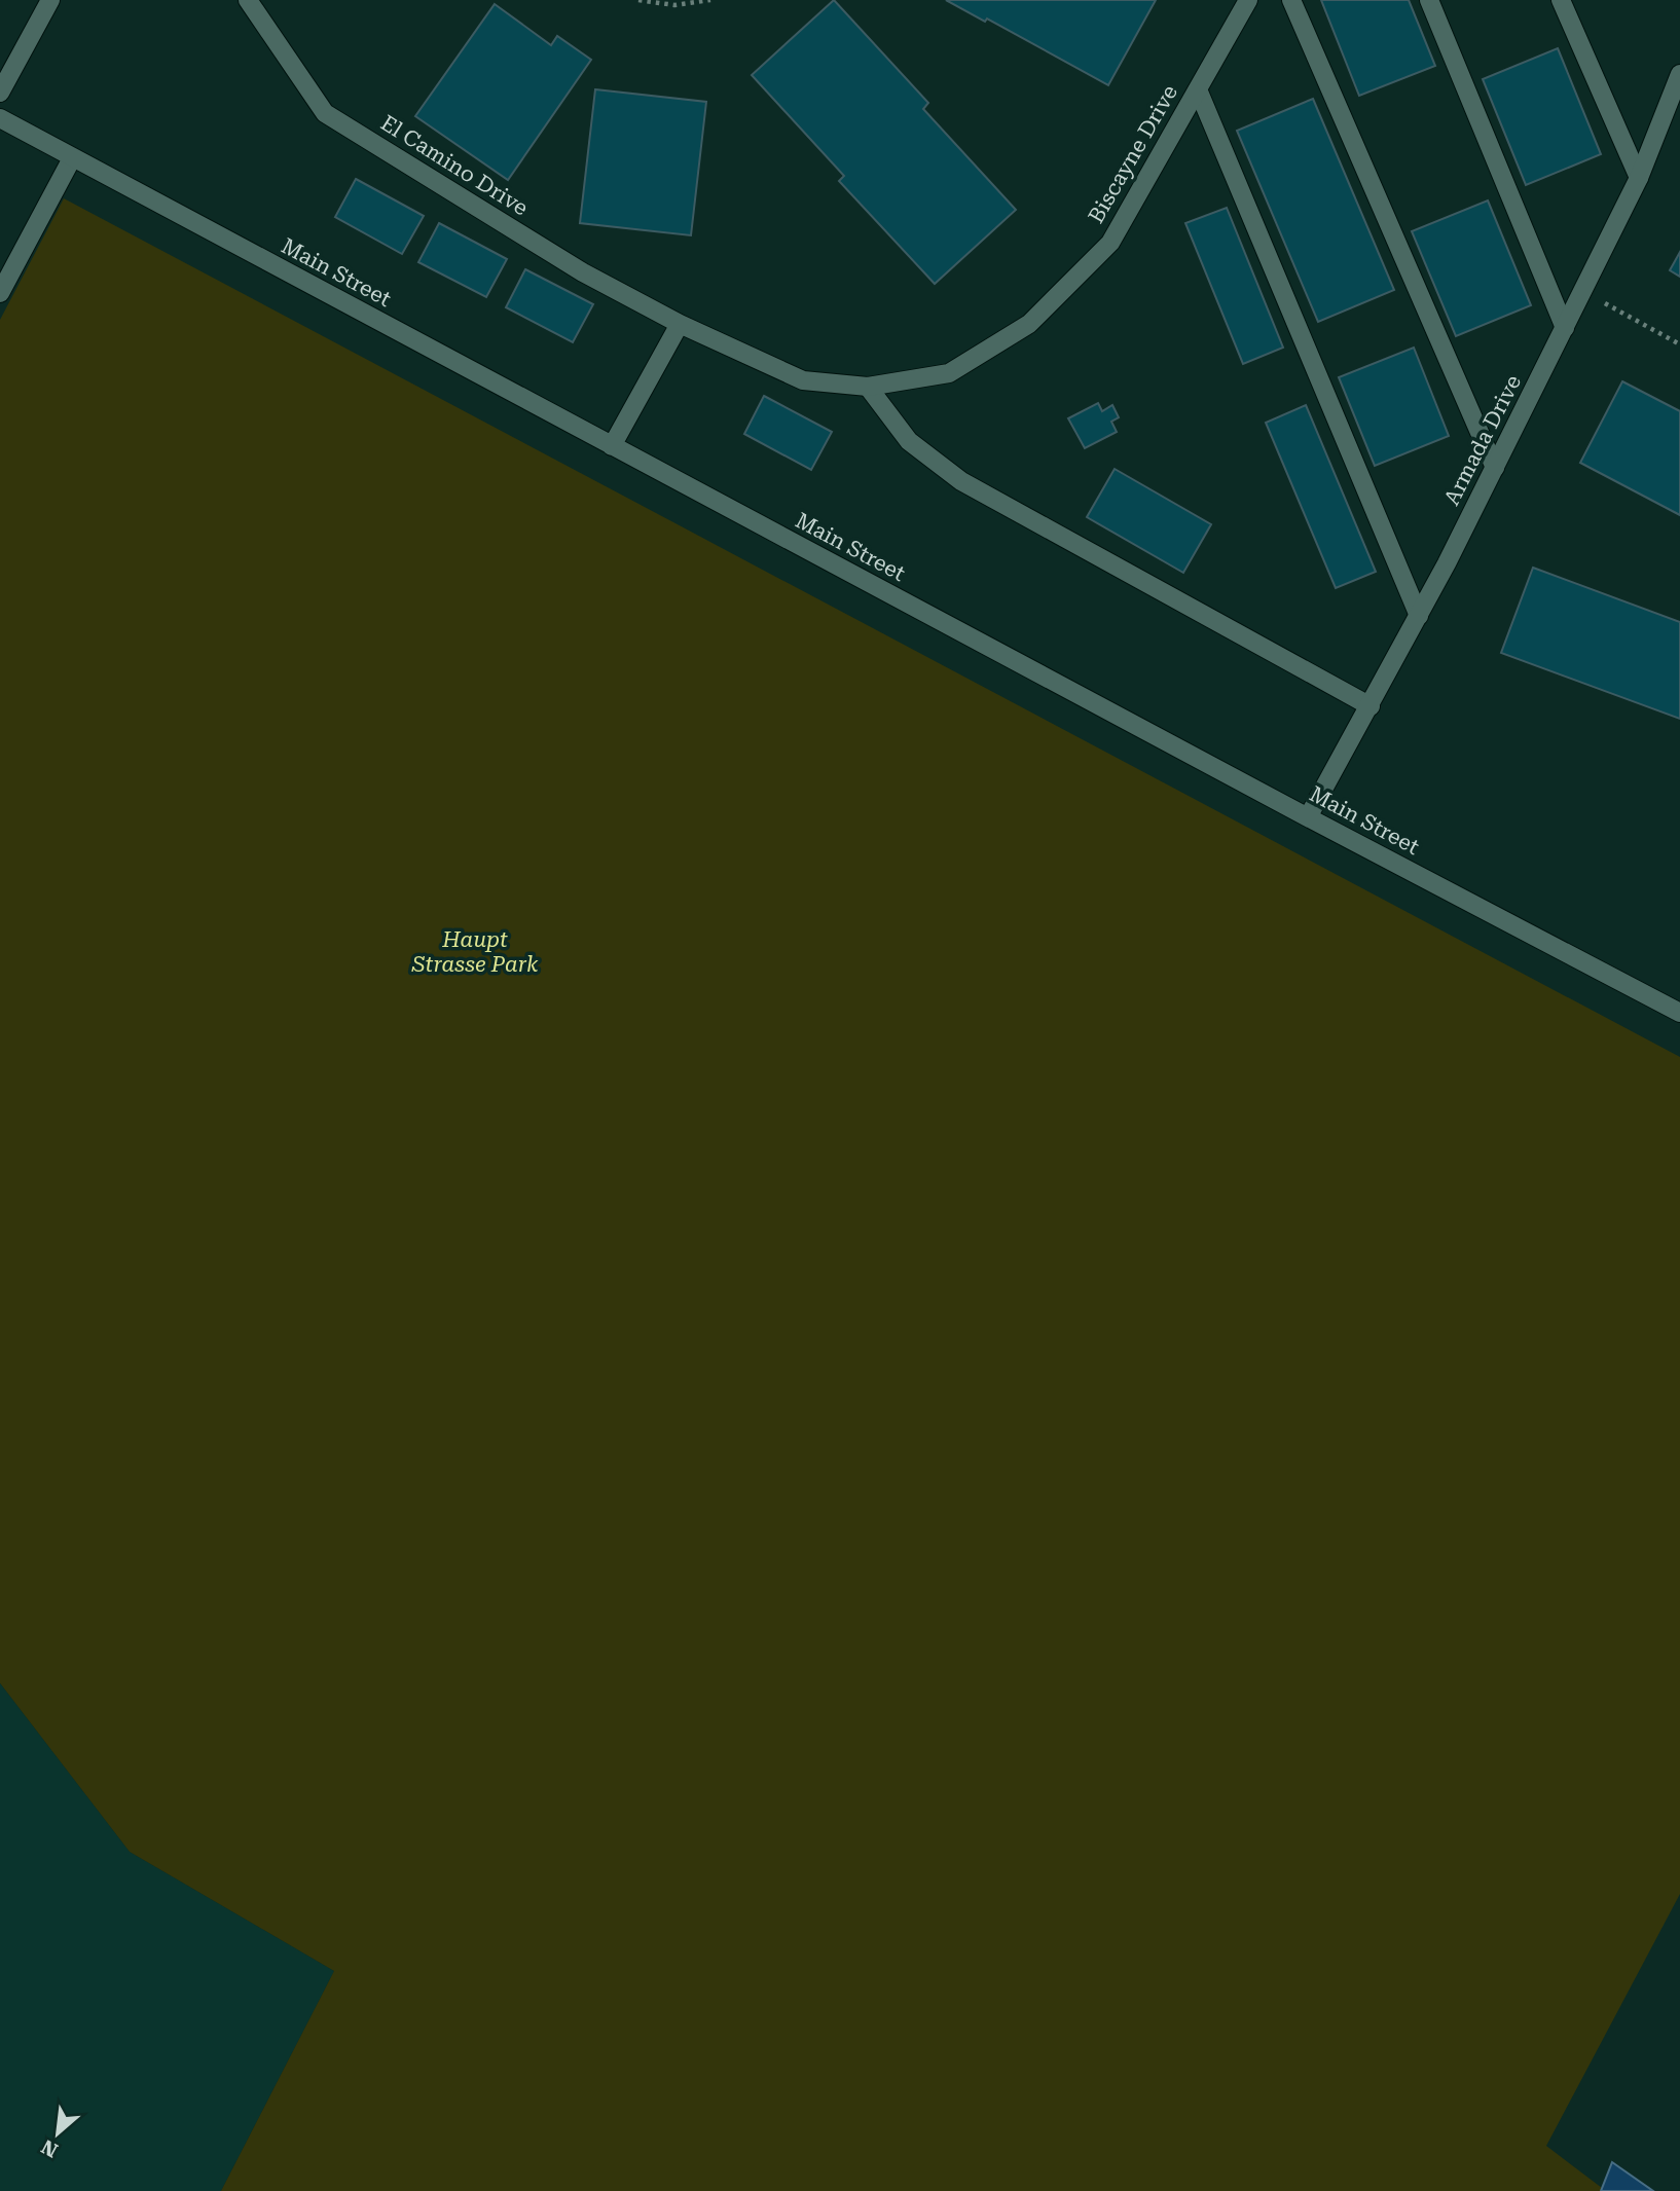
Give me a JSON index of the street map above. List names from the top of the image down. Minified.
{"streets":{"street":["Biscayne Drive","El Camino Drive","Main Street","Armada Drive"]},"crossings":[["Biscayne Drive","El Camino Drive"],["Main Street","Armada Drive"]],"parks":["Haupt Strasse Park"],"north":"bottom left"}
